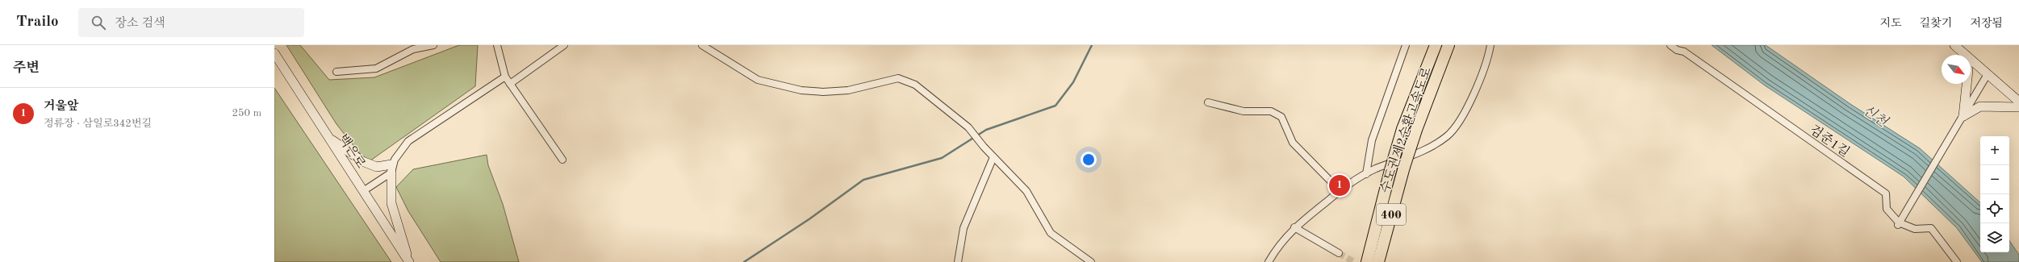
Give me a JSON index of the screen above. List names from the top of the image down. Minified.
{"streets":{"highway":["수도권제2순환고속도로","400"],"main road":["백은로"],"street":["검준1길"]},"water":["신천"],"north":"bottom right","page":{"header":"Trailo","search":"장소 검색","nav":["지도","길찾기","저장됨"],"heading":"주변","list":[{"mark":"1","name":"거울앞","note":"정류장 · 삼일로342번길","value":"250 m"}],"map_buttons":["+","−"],"pins":"1"}}
